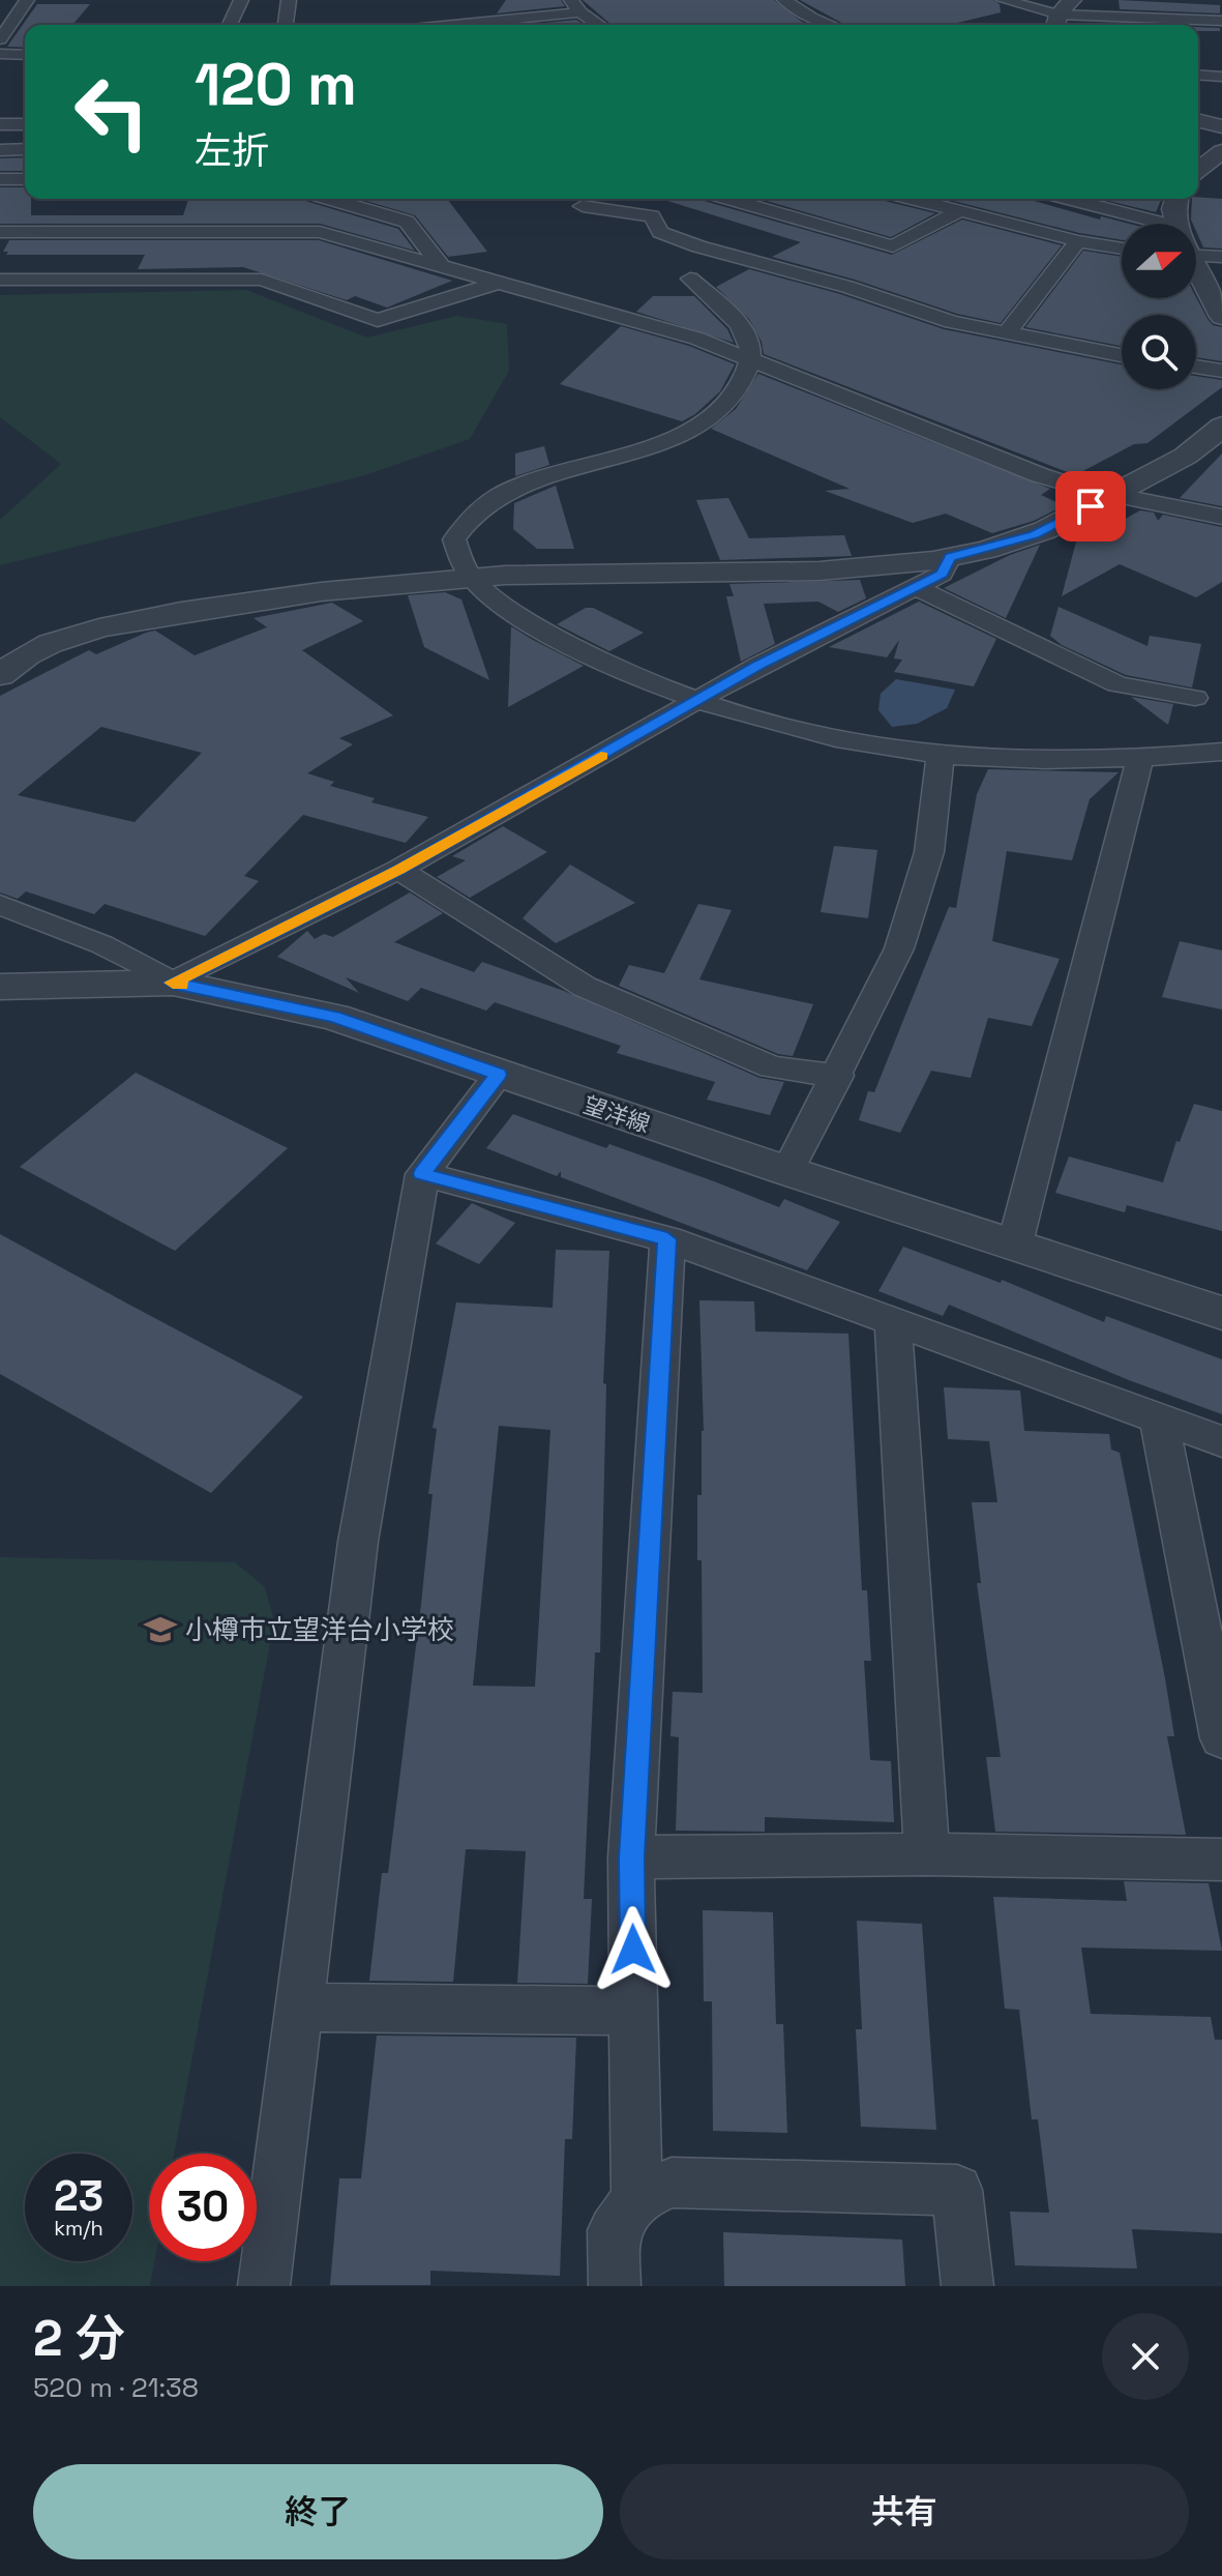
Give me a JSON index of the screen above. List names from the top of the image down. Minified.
{"streets":{"street":["望洋線"]},"places":{"school or university":["小樽市立望洋台小学校"]},"north":"right","page":{"turn":["120 m","左折"],"speed":"23 km/h","limit":"30","heading":["2 分","520 m · 21:38"],"buttons":["終了","共有"]}}
